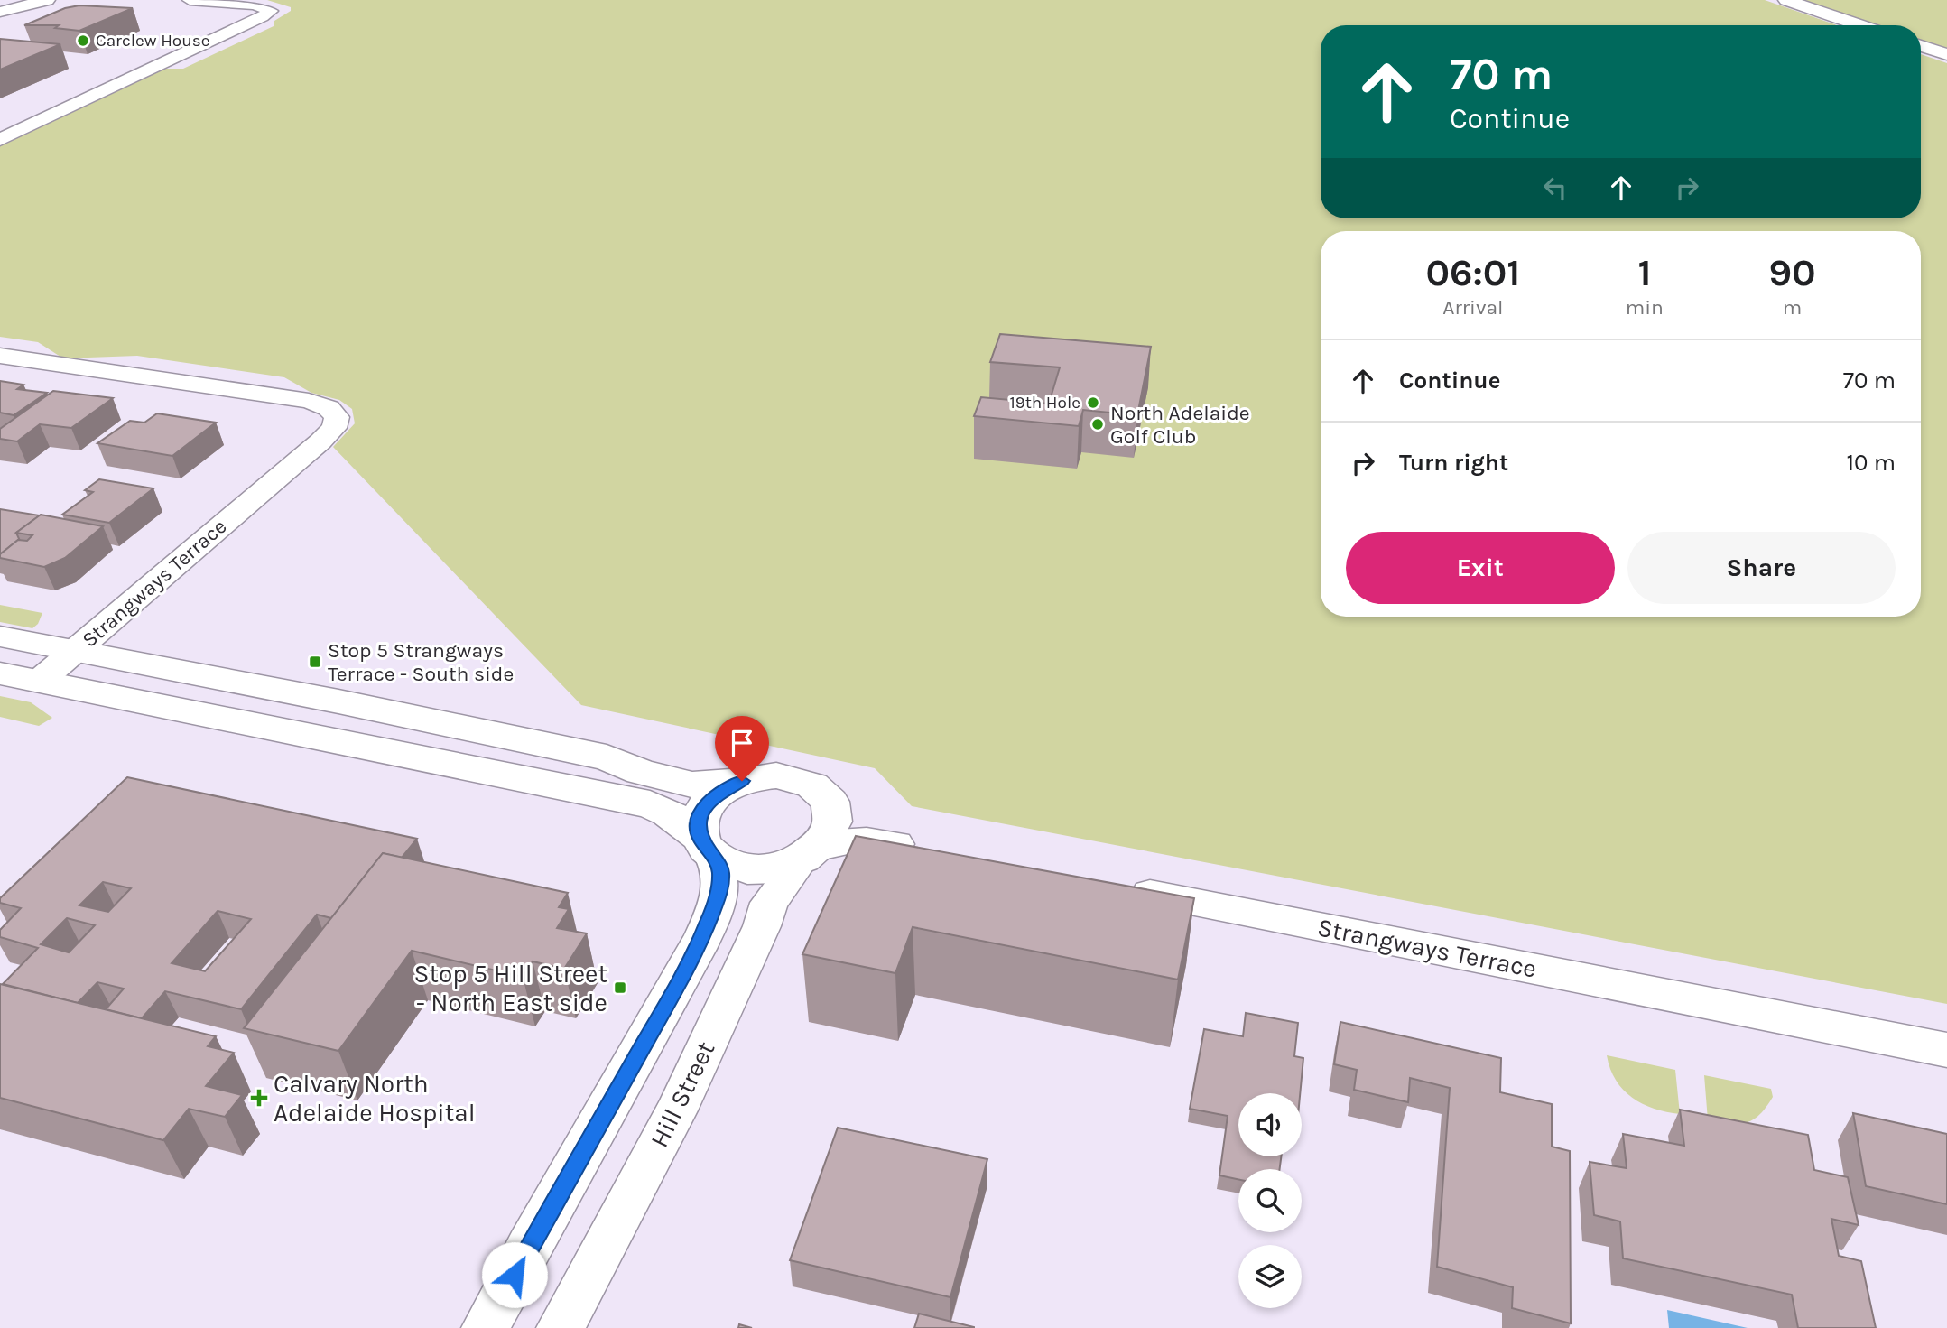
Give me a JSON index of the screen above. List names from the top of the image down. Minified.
{"streets":{"street":["Strangways Terrace","Hill Street"]},"crossings":[["Strangways Terrace","Hill Street"]],"places":{"other":["Carclew House","19th Hole","North Adelaide Golf Club"],"transit":["Stop 5 Strangways Terrace - South side","Stop 5 Hill Street - North East side"],"health":["Calvary North Adelaide Hospital"]},"page":{"turn":["70 m","Continue"],"eta":["06:01","Arrival","1","min","90","m"],"list":[{"name":"Continue","value":"70 m"},{"name":"Turn right","value":"10 m"}],"buttons":["Exit","Share"]}}
